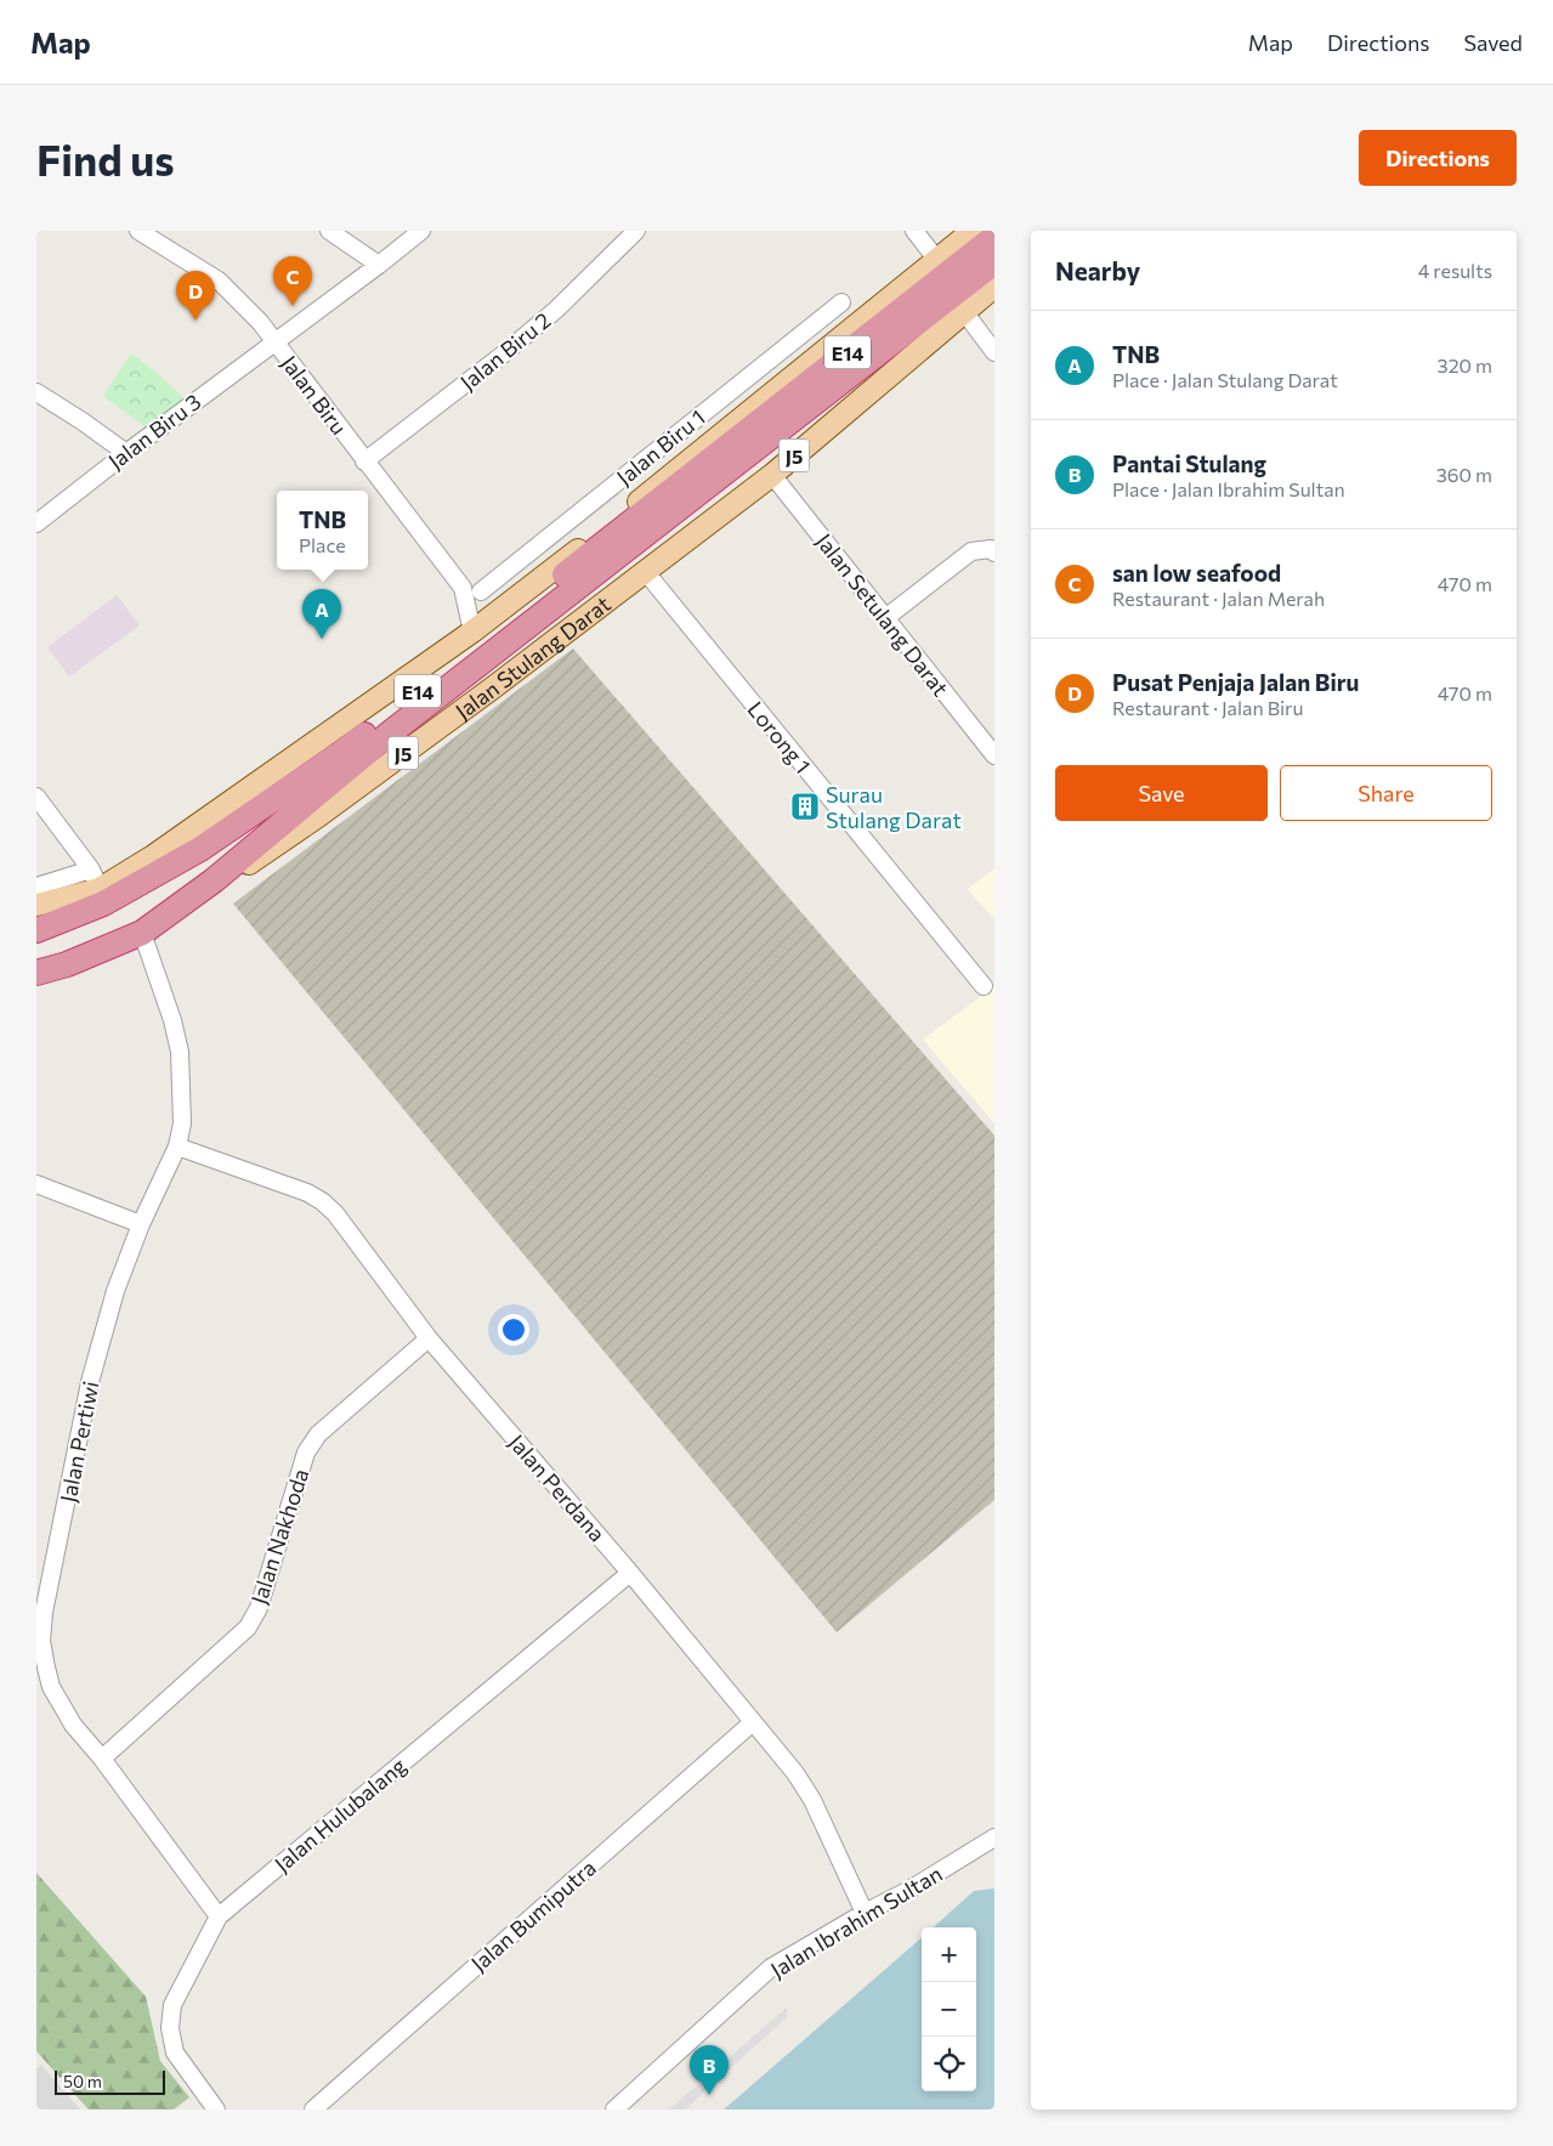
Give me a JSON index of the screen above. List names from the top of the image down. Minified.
{"streets":{"highway":["E14","Jalan Stulang Darat"],"main road":["J5"],"street":["Jalan Biru 2","Jalan Biru","Jalan Biru 3","Jalan Biru 1","Jalan Setulang Darat","Lorong 1","Jalan Pertiwi","Jalan Perdana","Jalan Nakhoda","Jalan Hulubalang","Jalan Bumiputra","Jalan Ibrahim Sultan"]},"crossings":[["Jalan Biru 2","Jalan Biru"],["E14","Jalan Stulang Darat"],["Jalan Biru","Jalan Biru 3"],["Jalan Setulang Darat","Jalan Stulang Darat"],["Jalan Stulang Darat","Lorong 1"],["Jalan Stulang Darat","Jalan Pertiwi"],["Jalan Pertiwi","Jalan Perdana"],["Jalan Pertiwi","Jalan Nakhoda"],["Jalan Pertiwi","Jalan Hulubalang"],["Jalan Perdana","Jalan Nakhoda"],["Jalan Perdana","Jalan Hulubalang"],["Jalan Perdana","Jalan Bumiputra"],["Jalan Perdana","Jalan Ibrahim Sultan"]],"places":{"building":["Surau Stulang Darat"]},"scale_bar":"50 m","page":{"header":"Map","nav":["Map","Directions","Saved"],"buttons":["Directions",["Save","Share"]],"title":"Find us","heading":["Nearby","4 results"],"pins":["C","D","A","B"],"list":[{"mark":"A","name":"TNB","note":"Place · Jalan Stulang Darat","value":"320 m"},{"mark":"B","name":"Pantai Stulang","note":"Place · Jalan Ibrahim Sultan","value":"360 m"},{"mark":"C","name":"san low seafood","note":"Restaurant · Jalan Merah","value":"470 m"},{"mark":"D","name":"Pusat Penjaja Jalan Biru","note":"Restaurant · Jalan Biru","value":"470 m"}],"popup":["TNB","Place"],"map_buttons":["+","−"],"scale":"50 m"}}
